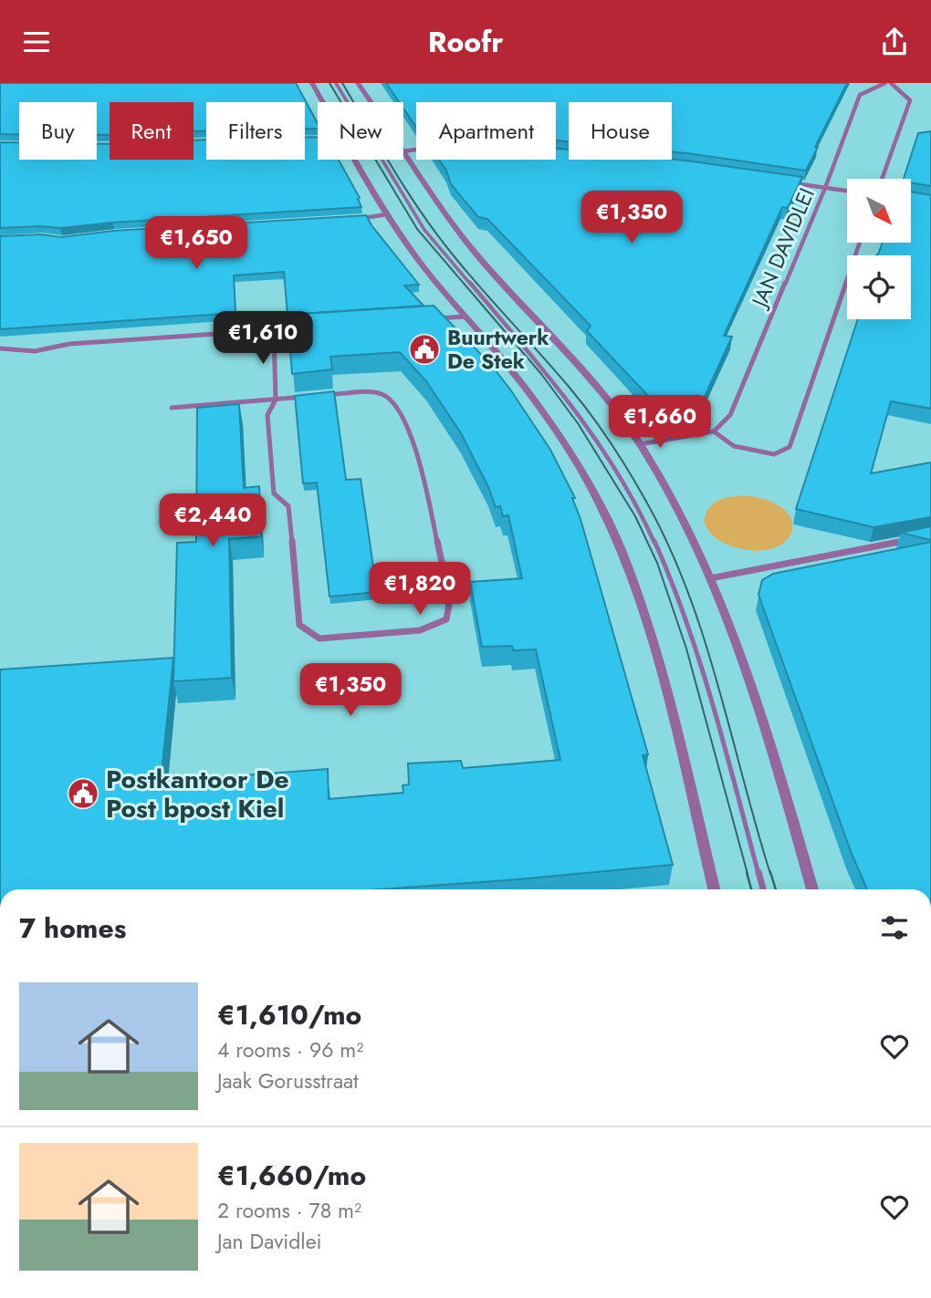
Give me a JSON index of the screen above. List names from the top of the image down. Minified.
{"streets":{"street":["JAN DAVIDLEI"]},"places":{"public building":["Buurtwerk De Stek","Postkantoor De Post bpost Kiel"]},"north":"bottom right","page":{"header":"Roofr","chip":["Buy","Rent","Filters","New","Apartment","House"],"price":["€1,350","€1,650","€1,610","€1,660","€2,440","€1,820","€1,350"],"heading":"7 homes","list":[{"name":"€1,610/mo","note":"4 rooms · 96 m² · Jaak Gorusstraat"},{"name":"€1,660/mo","note":"2 rooms · 78 m² · Jan Davidlei"}]}}
